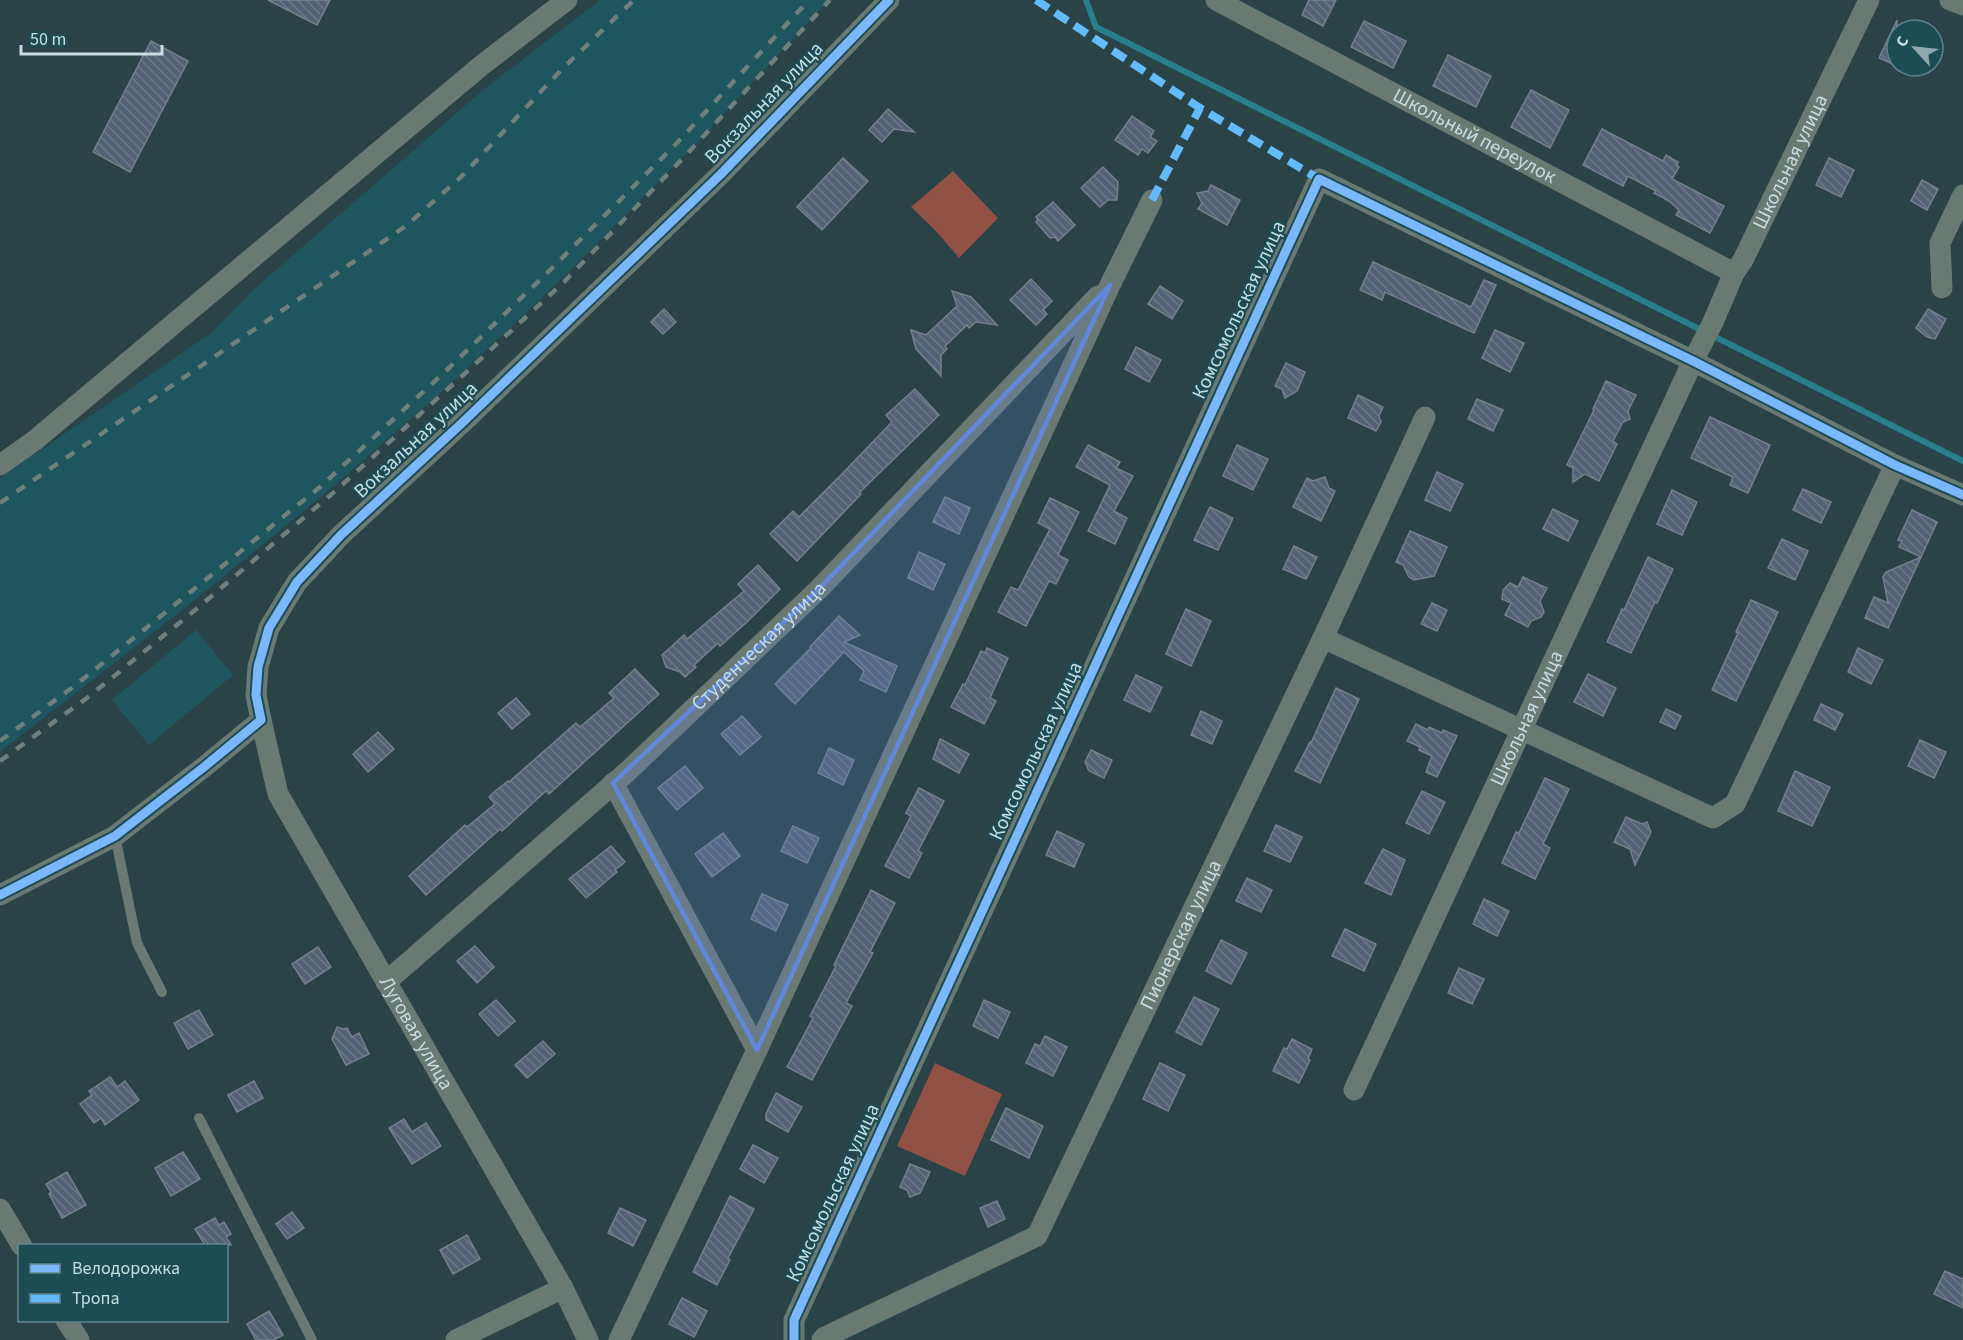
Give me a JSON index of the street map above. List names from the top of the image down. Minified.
{"streets":{"street":["Вокзальная улица","Школьный переулок","Школьная улица","Комсомольская улица","Студенческая улица","Пионерская улица","Луговая улица"]},"crossings":[["Вокзальная улица","Луговая улица"],["Школьный переулок","Школьная улица"],["Школьная улица","Комсомольская улица"],["Студенческая улица","Луговая улица"]],"legend":["Велодорожка","Тропа"],"scale_bar":"50 m","north":"top left"}
